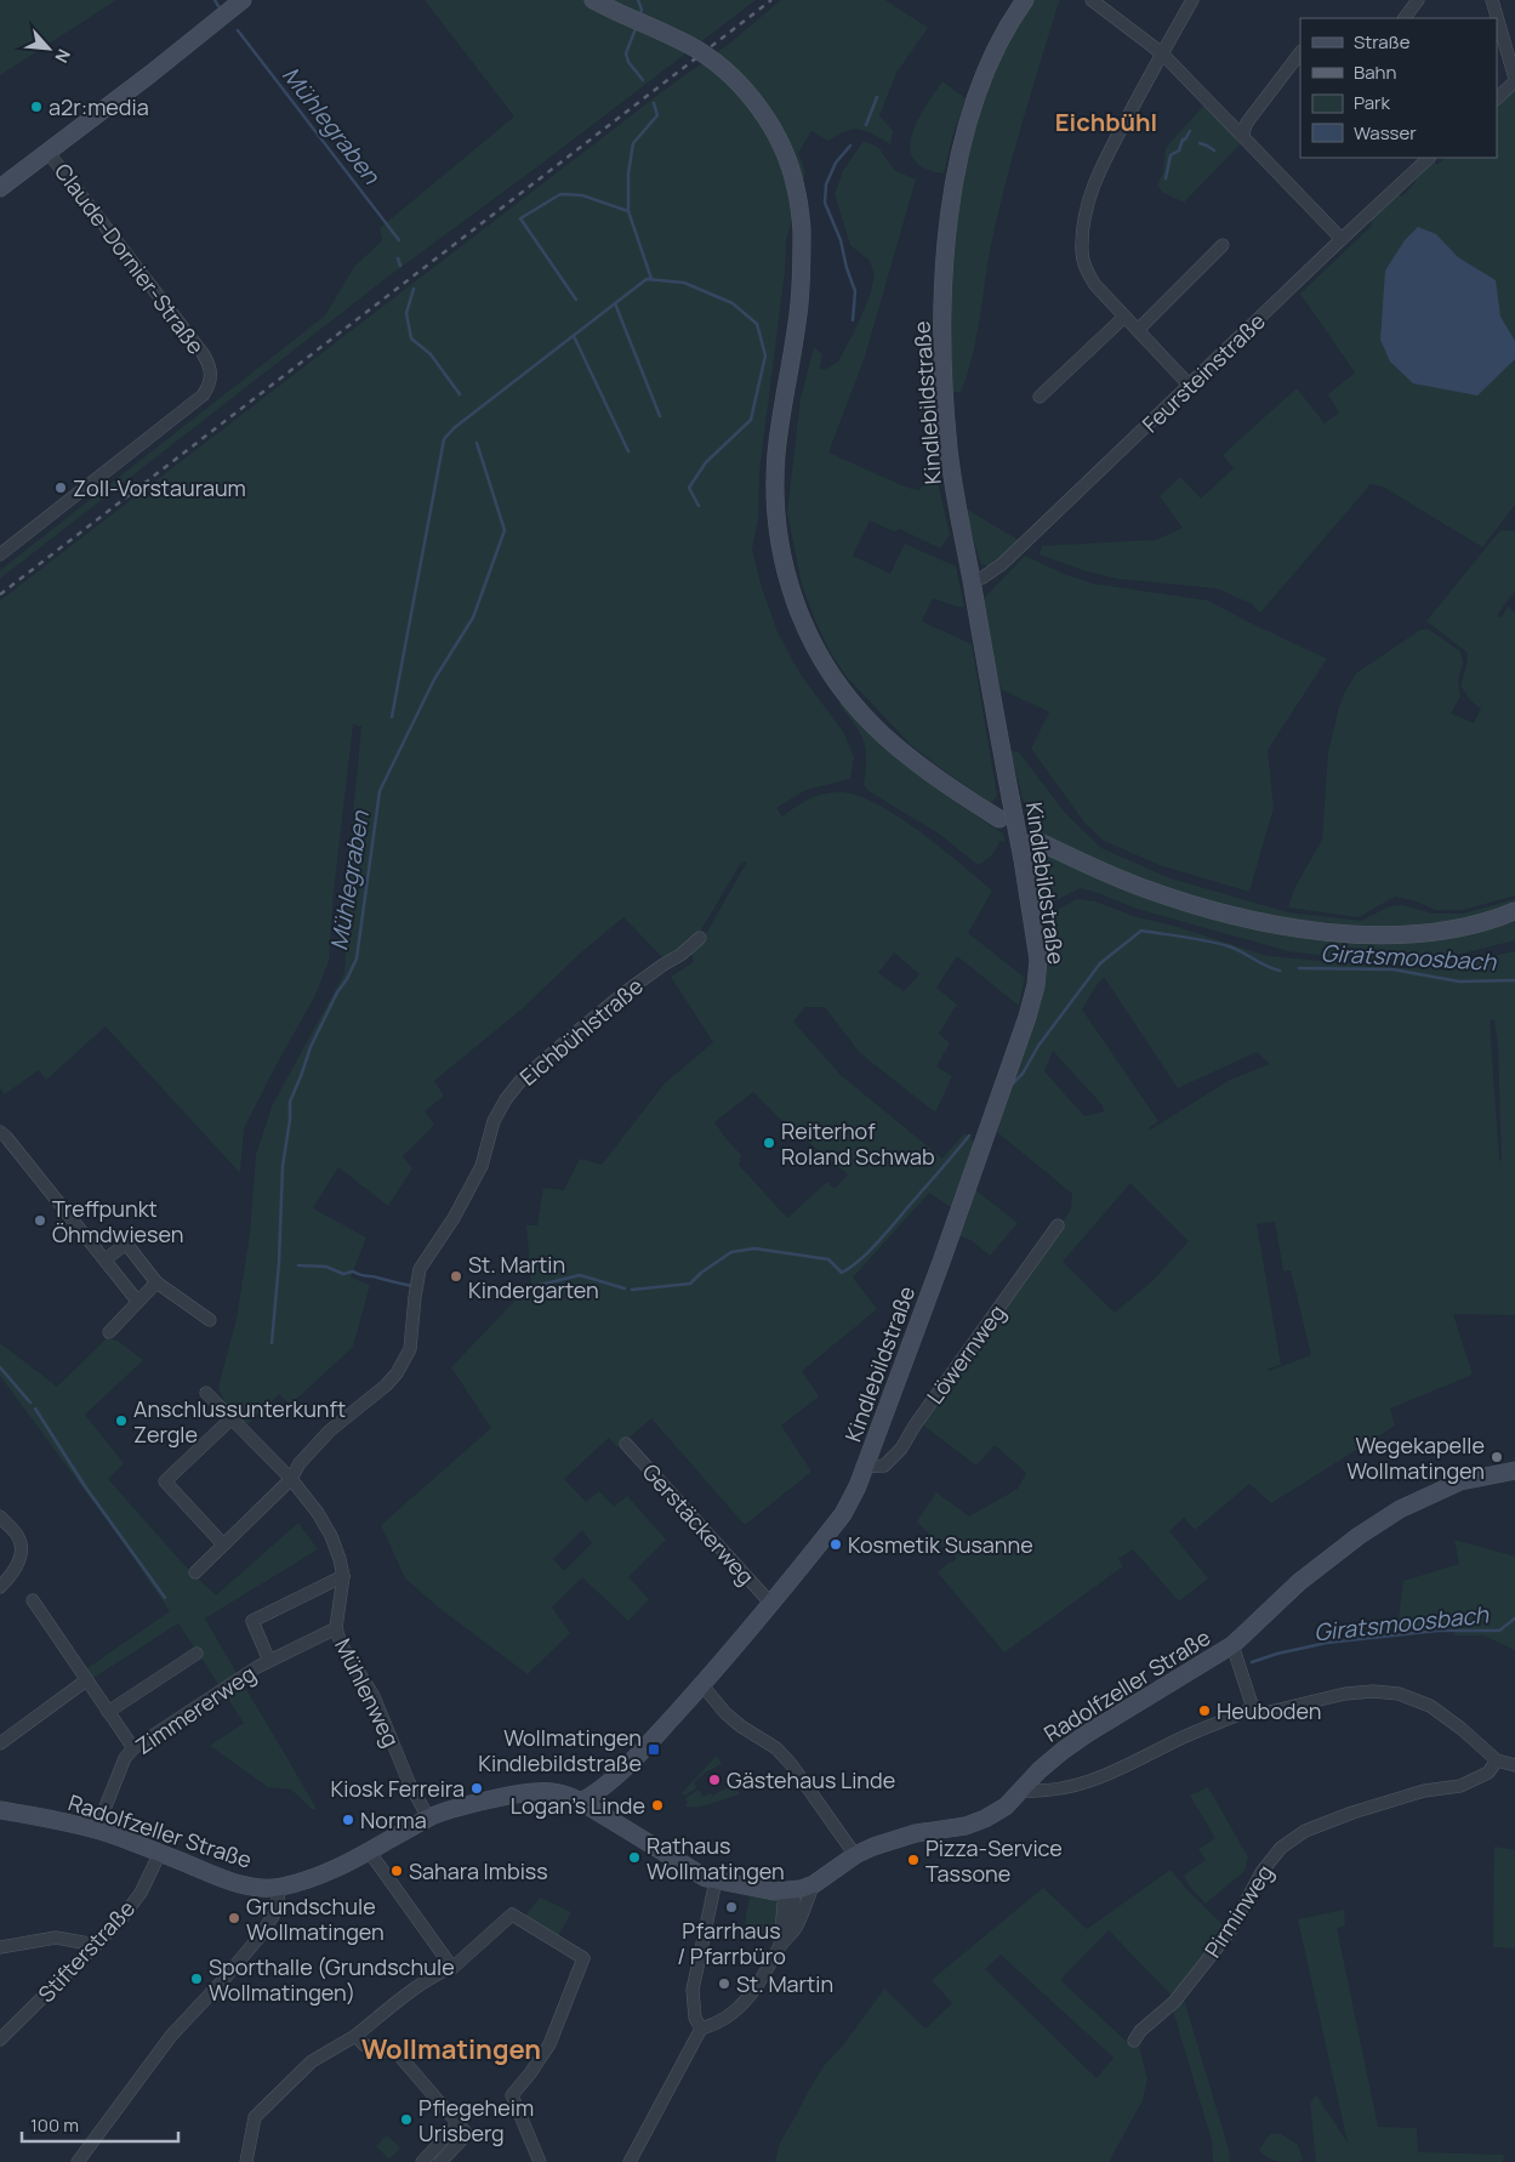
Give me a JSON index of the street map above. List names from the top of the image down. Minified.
{"streets":{"main road":["Kindlebildstraße","Radolfzeller Straße"],"street":["Claude-Dornier-Straße","Feursteinstraße","Eichbühlstraße","Löwernweg","Gerstäckerweg","Mühlenweg","Zimmererweg","Pirminweg","Stifterstraße"]},"crossings":[["Feursteinstraße","Kindlebildstraße"],["Kindlebildstraße","Löwernweg"],["Kindlebildstraße","Gerstäckerweg"],["Kindlebildstraße","Radolfzeller Straße"],["Eichbühlstraße","Mühlenweg"],["Radolfzeller Straße","Mühlenweg"],["Radolfzeller Straße","Zimmererweg"],["Radolfzeller Straße","Stifterstraße"],["Mühlenweg","Zimmererweg"]],"districts":["Eichbühl","Wollmatingen"],"water":["Mühlegraben","Giratsmoosbach"],"places":{"other":["a2r:media","Zoll-Vorstauraum","Reiterhof Roland Schwab","Treffpunkt Öhmdwiesen","St. Martin Kindergarten","Anschlussunterkunft Zergle","Wegekapelle Wollmatingen","Kosmetik Susanne","Heuboden","Gästehaus Linde","Kiosk Ferreira","Logan's Linde","Norma","Rathaus Wollmatingen","Pizza-Service Tassone","Sahara Imbiss","Pfarrhaus / Pfarrbüro","Grundschule Wollmatingen","Sporthalle (Grundschule Wollmatingen)","St. Martin","Pflegeheim Urisberg"],"transit":["Wollmatingen Kindlebildstraße"]},"legend":["Straße","Bahn","Park","Wasser"],"scale_bar":"100 m","north":"bottom right"}
